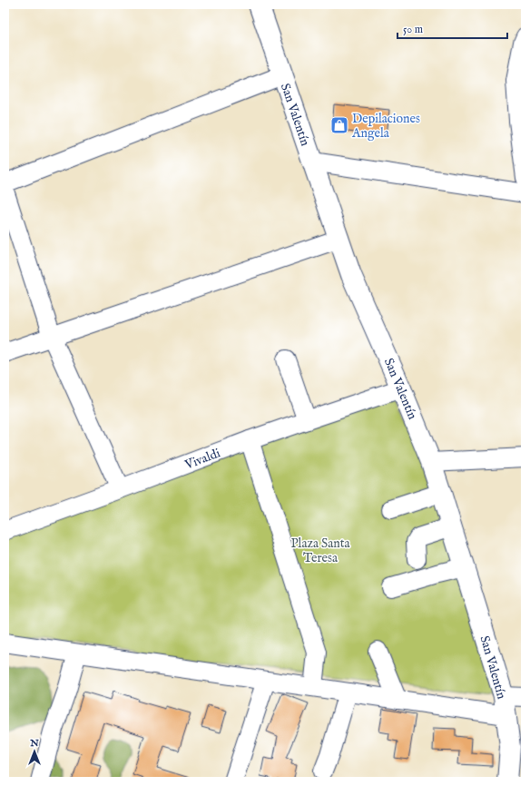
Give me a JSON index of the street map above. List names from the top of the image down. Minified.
{"streets":{"main road":["San Valentín"],"street":["Vivaldi"]},"crossings":[["San Valentín","Vivaldi"]],"parks":["Plaza Santa Teresa"],"places":{"shop":["Depilaciones Angela"]},"scale_bar":"50 m","north":"top"}
